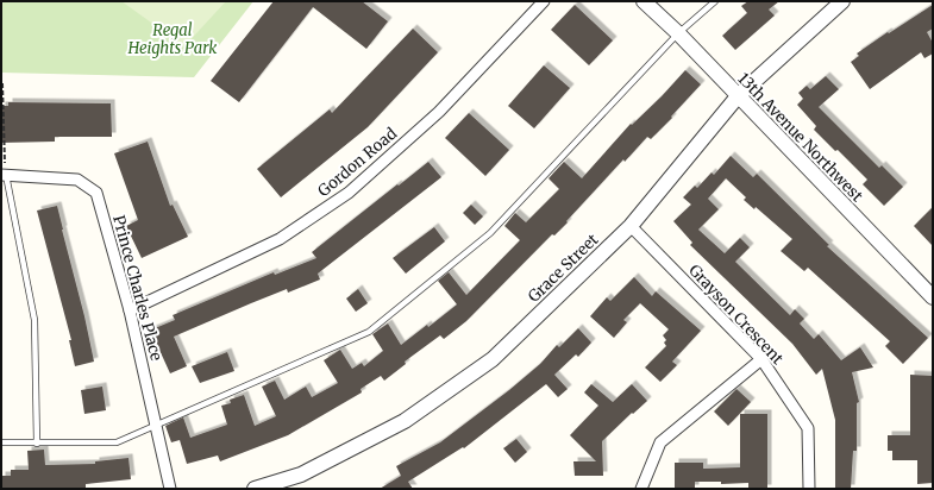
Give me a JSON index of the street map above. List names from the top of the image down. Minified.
{"streets":{"street":["13th Avenue Northwest","Gordon Road","Grace Street","Prince Charles Place","Grayson Crescent"]},"crossings":[["13th Avenue Northwest","Grace Street"],["Gordon Road","Prince Charles Place"],["Grace Street","Grayson Crescent"]],"parks":["Regal Heights Park"]}
